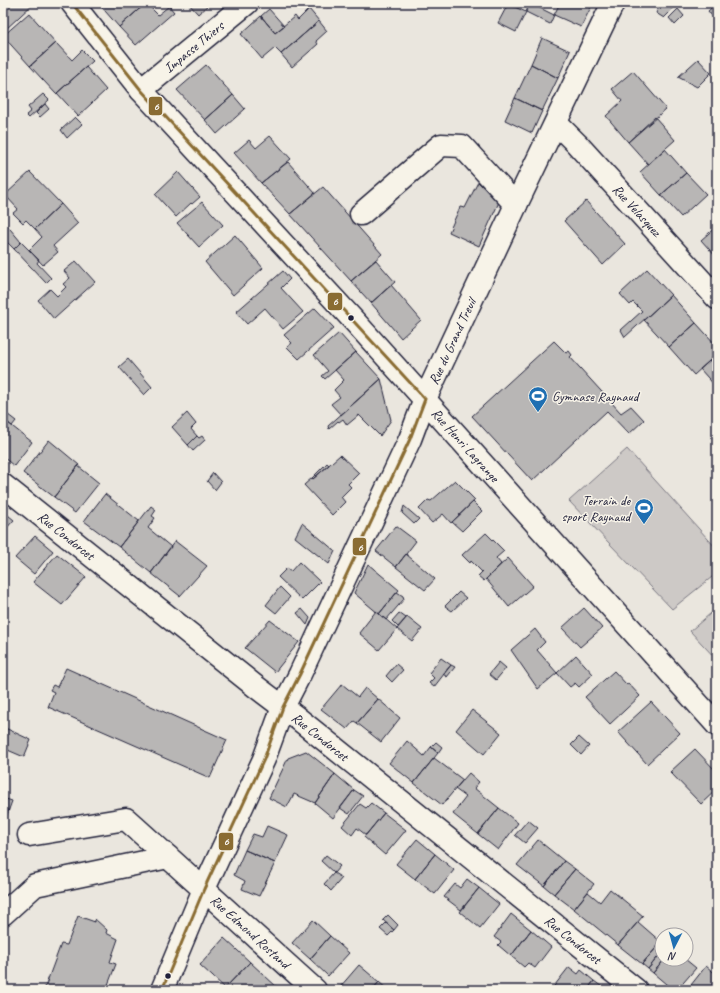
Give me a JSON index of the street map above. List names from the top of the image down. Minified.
{"streets":{"street":["Impasse Thiers","Rue Velasquez","Rue du Grand Treuil","Rue Henri Lagrange","Rue Condorcet","Rue Edmond Rostand"]},"crossings":[["Impasse Thiers","Rue Henri Lagrange"],["Rue Velasquez","Rue du Grand Treuil"],["Rue du Grand Treuil","Rue Henri Lagrange"],["Rue du Grand Treuil","Rue Condorcet"],["Rue du Grand Treuil","Rue Edmond Rostand"]],"places":{"sports":["Gymnase Raynaud","Terrain de sport Raynaud"]},"lines":["transit line 6"],"north":"bottom"}
